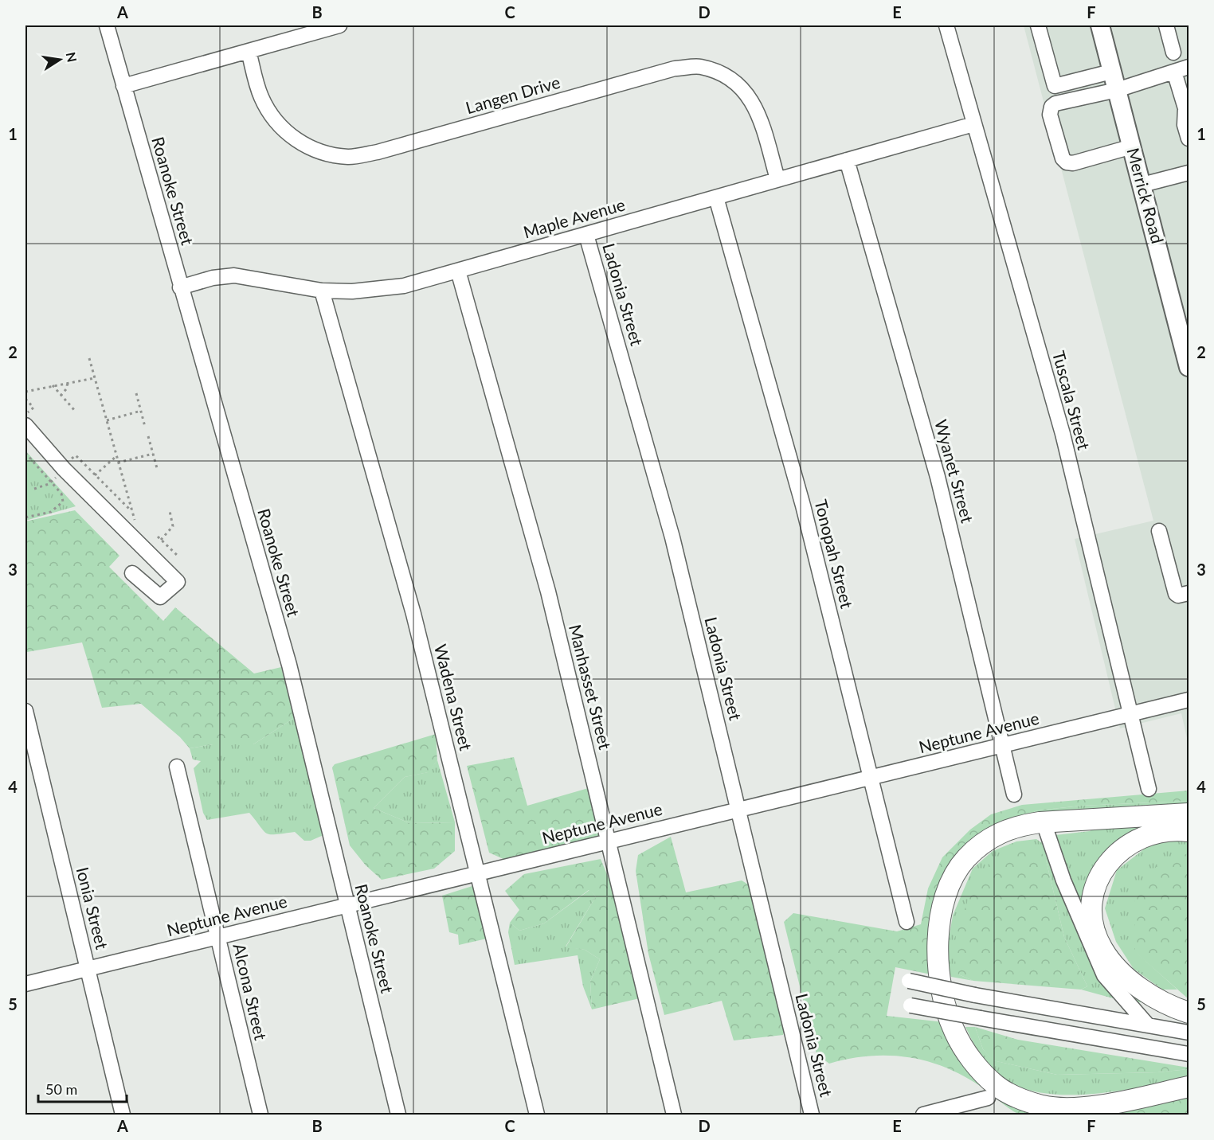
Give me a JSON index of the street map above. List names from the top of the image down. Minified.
{"streets":{"main road":["Merrick Road"],"street":["Langen Drive","Roanoke Street","Maple Avenue","Ladonia Street","Tuscala Street","Wyanet Street","Tonopah Street","Manhasset Street","Wadena Street","Neptune Avenue","Ionia Street","Alcona Street"]},"crossings":[["Langen Drive","Maple Avenue"],["Roanoke Street","Maple Avenue"],["Roanoke Street","Neptune Avenue"],["Maple Avenue","Ladonia Street"],["Maple Avenue","Tuscala Street"],["Maple Avenue","Wyanet Street"],["Maple Avenue","Tonopah Street"],["Maple Avenue","Manhasset Street"],["Maple Avenue","Wadena Street"],["Ladonia Street","Neptune Avenue"],["Tuscala Street","Neptune Avenue"],["Wyanet Street","Neptune Avenue"],["Tonopah Street","Neptune Avenue"],["Manhasset Street","Neptune Avenue"],["Wadena Street","Neptune Avenue"],["Neptune Avenue","Ionia Street"],["Neptune Avenue","Alcona Street"]],"scale_bar":"50 m","north":"right","grid":{"columns":["A","B","C","D","E","F"],"rows":["1","2","3","4","5"]}}
